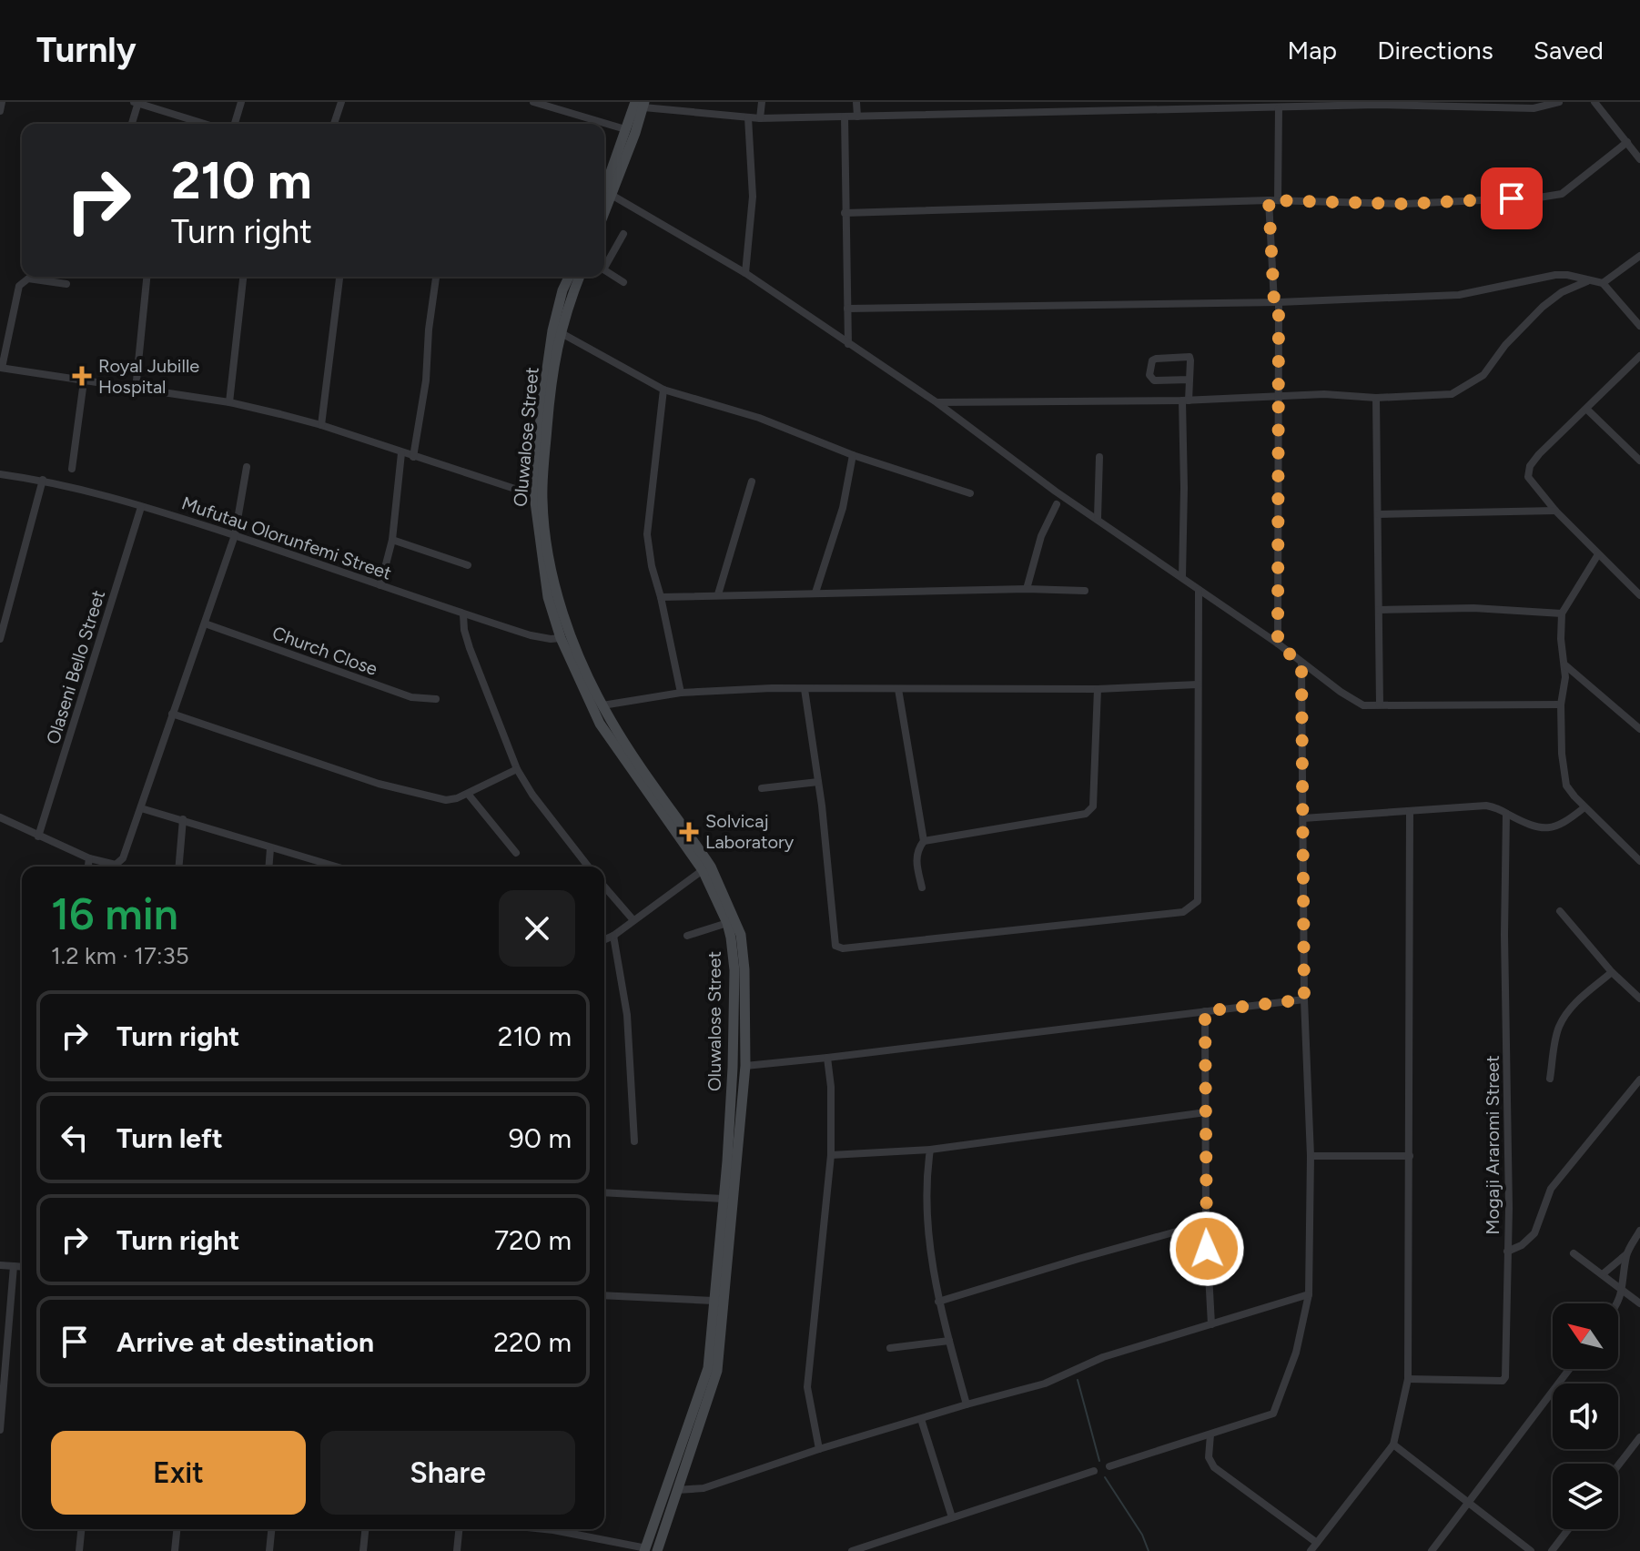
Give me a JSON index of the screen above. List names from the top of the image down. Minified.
{"streets":{"street":["Oluwalose Street","Mufutau Olorunfemi Street","Church Close","Olaseni Bello Street","Mogaji Araromi Street"]},"crossings":[["Oluwalose Street","Mufutau Olorunfemi Street"],["Mufutau Olorunfemi Street","Olaseni Bello Street"]],"places":{"health":["Royal Jubille Hospital","Solvicaj Laboratory"]},"north":"top left","page":{"header":"Turnly","nav":["Map","Directions","Saved"],"turn":["210 m","Turn right"],"heading":["16 min","1.2 km · 17:35"],"list":[{"name":"Turn right","value":"210 m"},{"name":"Turn left","value":"90 m"},{"name":"Turn right","value":"720 m"},{"name":"Arrive at destination","value":"220 m"}],"buttons":["Exit","Share"]}}
